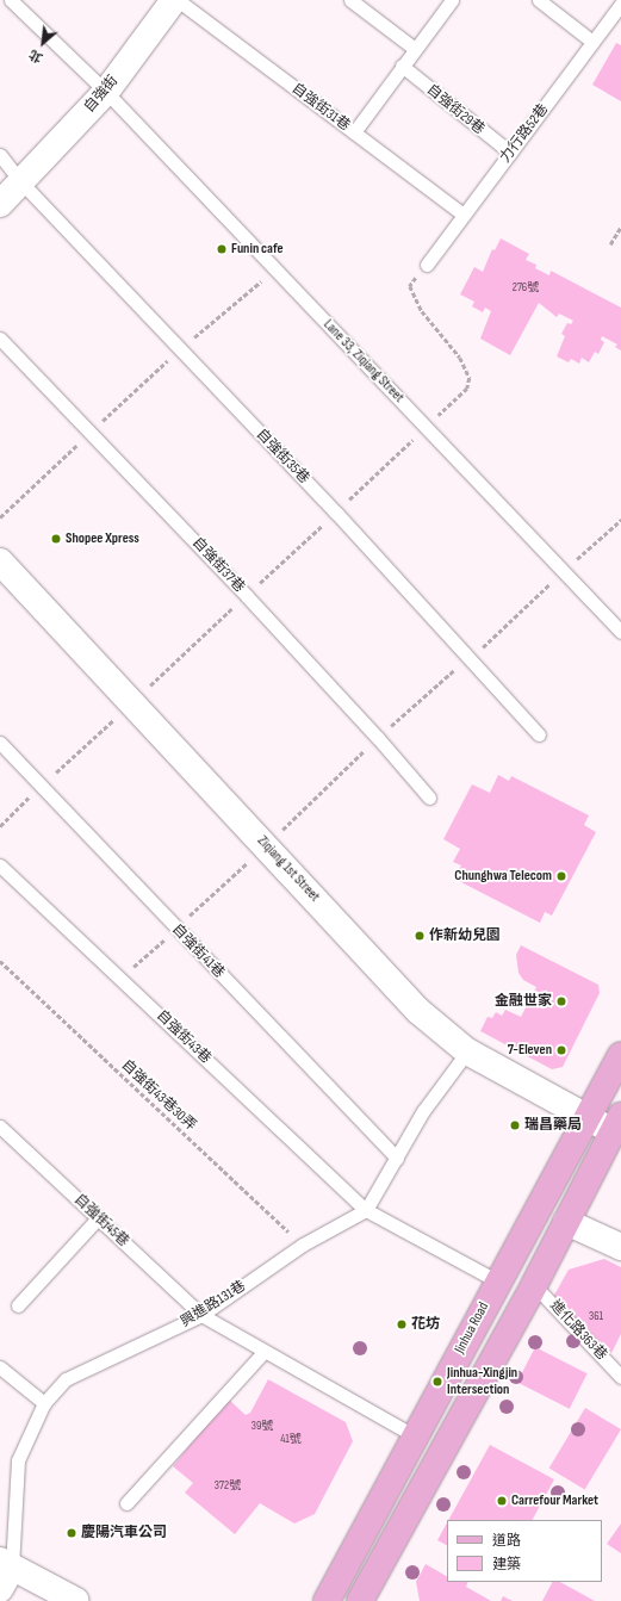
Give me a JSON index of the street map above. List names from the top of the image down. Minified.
{"streets":{"main road":["Jinhua Road"],"street":["自強街","Ziqiang 1st Street"],"lane":["自強街31巷","自強街29巷","力行路52巷","Lane 33, Ziqiang Street","自強街35巷","自強街37巷","自強街41巷","自強街43巷","自強街45巷","興進路131巷","進化路363巷"],"path":["自強街43巷30弄"]},"crossings":[["自強街","自強街31巷"],["自強街","Lane 33, Ziqiang Street"],["自強街","自強街35巷"],["自強街31巷","力行路52巷"],["自強街29巷","力行路52巷"],["Ziqiang 1st Street","Jinhua Road"],["自強街43巷","興進路131巷"],["自強街43巷","Jinhua Road"],["自強街43巷30弄","興進路131巷"],["自強街45巷","興進路131巷"],["自強街45巷","Jinhua Road"]],"places":["Funin cafe","Shopee Xpress","Chunghwa Telecom","作新幼兒園","金融世家","7-Eleven","瑞昌藥局","花坊","Jinhua-Xingjin Intersection","Carrefour Market","慶陽汽車公司"],"house_numbers":["276號","361","39號","41號","372號"],"legend":["道路","建築"],"north":"bottom left"}
